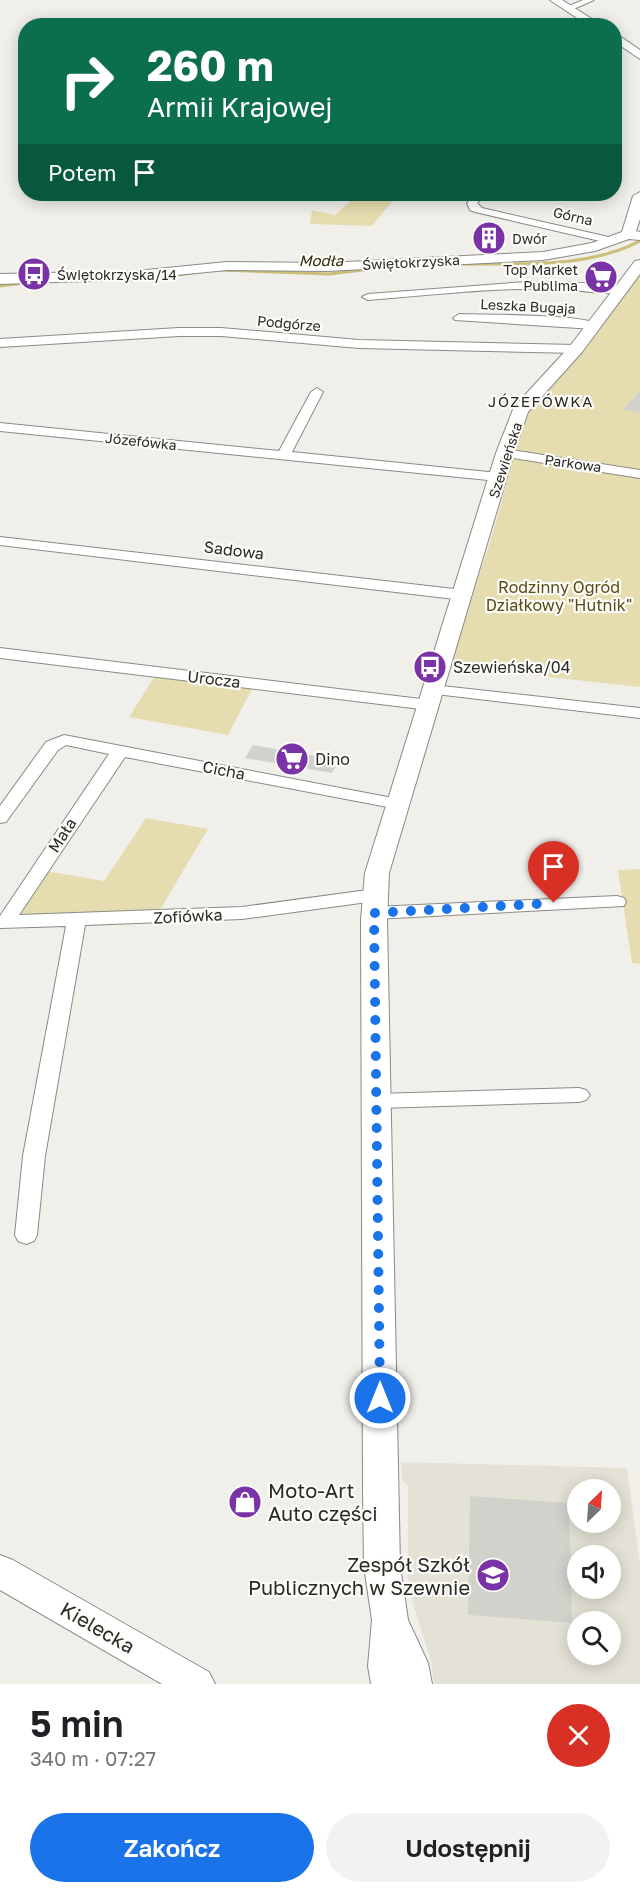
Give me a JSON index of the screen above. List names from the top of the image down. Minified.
{"streets":{"street":["Górna","Świętokrzyska","Leszka Bugaja","Podgórze","Józefówka","Szewieńska","Parkowa","Sadowa","Urocza","Cicha","Mała","Zofiówka","Kielecka"]},"crossings":[["Górna","Świętokrzyska"],["Leszka Bugaja","Szewieńska"],["Podgórze","Szewieńska"],["Józefówka","Szewieńska"],["Szewieńska","Parkowa"],["Szewieńska","Sadowa"],["Szewieńska","Urocza"],["Szewieńska","Cicha"],["Szewieńska","Zofiówka"],["Cicha","Mała"],["Mała","Zofiówka"]],"districts":["JÓZEFÓWKA"],"water":["Modła"],"parks":["Rodzinny Ogród Działkowy \"Hutnik\""],"places":{"building":["Dwór"],"bus stop":["Świętokrzyska/14","Szewieńska/04"],"supermarket":["Top Market Publima","Dino"],"shop":["Moto-Art Auto części"],"school or university":["Zespół Szkół Publicznych w Szewnie"]},"north":"top right","page":{"turn":["260 m","Armii Krajowej"],"then":"Potem","heading":["5 min","340 m · 07:27"],"buttons":["Zakończ","Udostępnij"]}}
